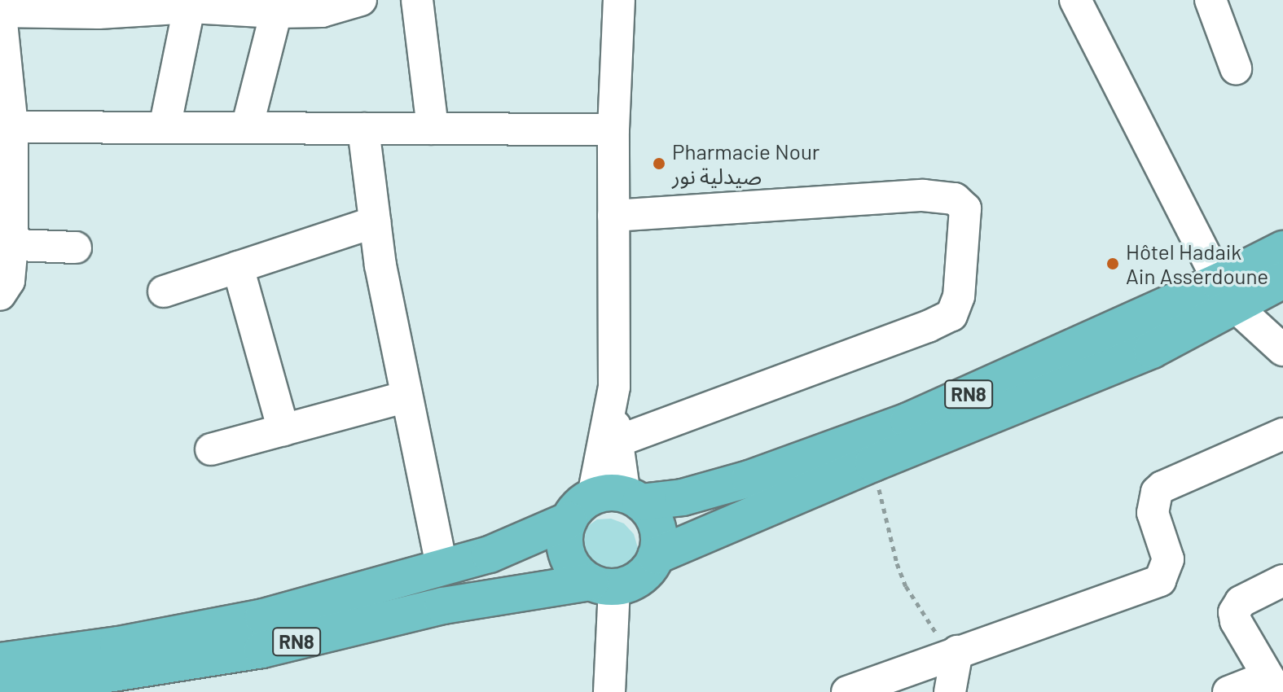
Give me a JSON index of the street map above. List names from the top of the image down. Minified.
{"streets":{"main road":["RN8"]},"places":["Pharmacie Nour صيدلية نور","Hôtel Hadaik Ain Asserdoune"]}
